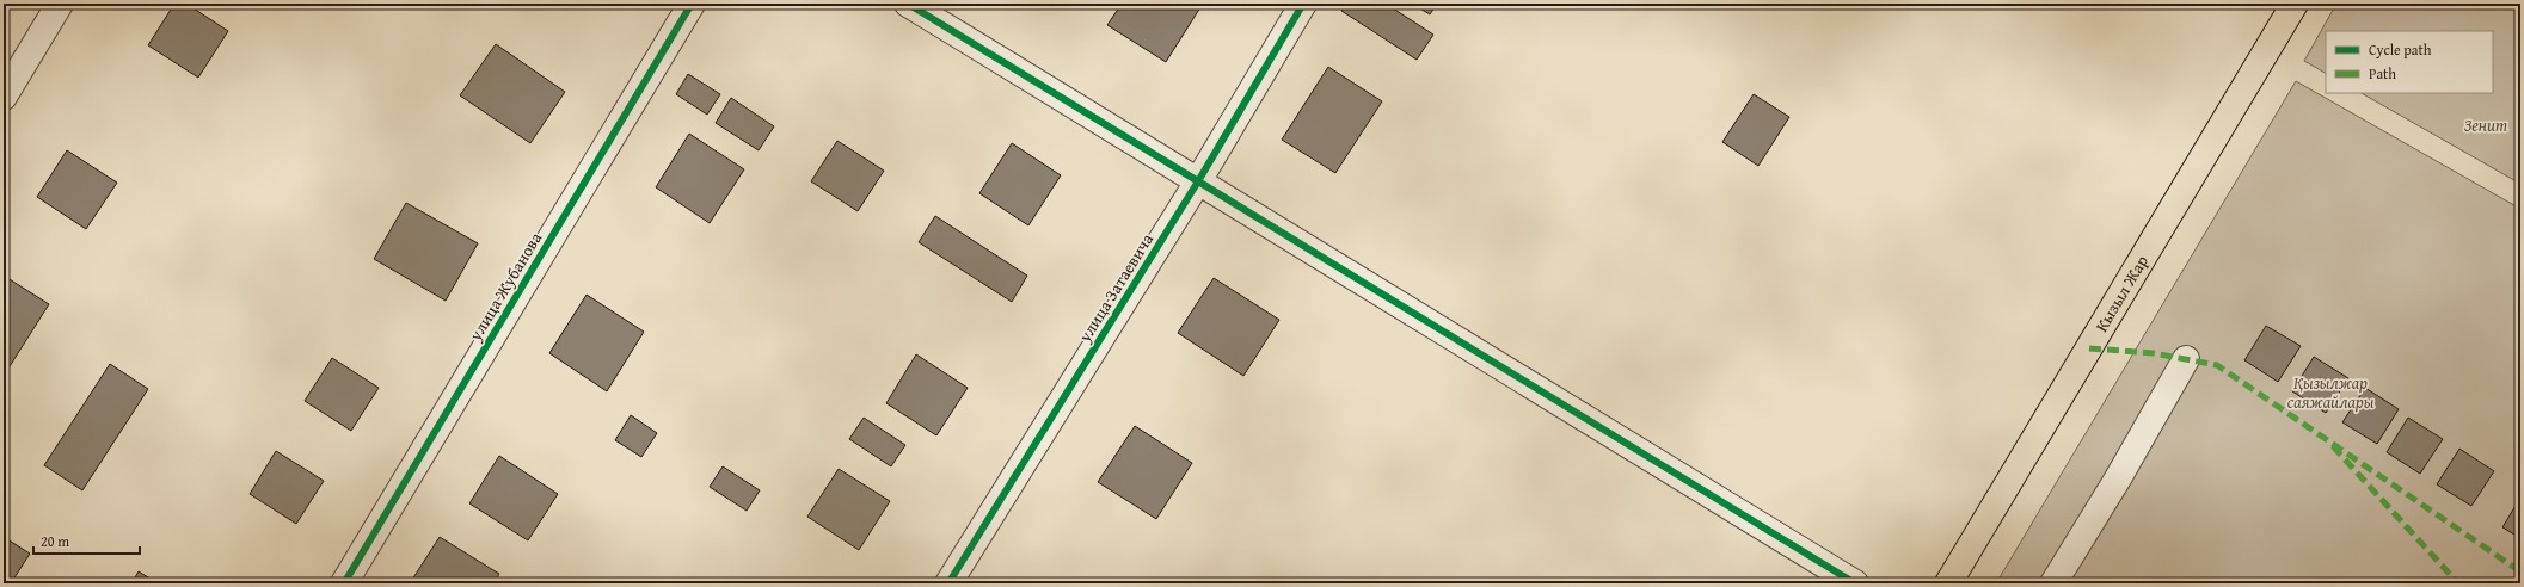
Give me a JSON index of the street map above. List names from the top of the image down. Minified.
{"streets":{"main road":["Кызыл Жар"],"street":["улица Жубанова","улица Затаевича"]},"parks":["Зенит","Қызылжар саяжайлары"],"legend":["Cycle path","Path"],"scale_bar":"20 m"}
